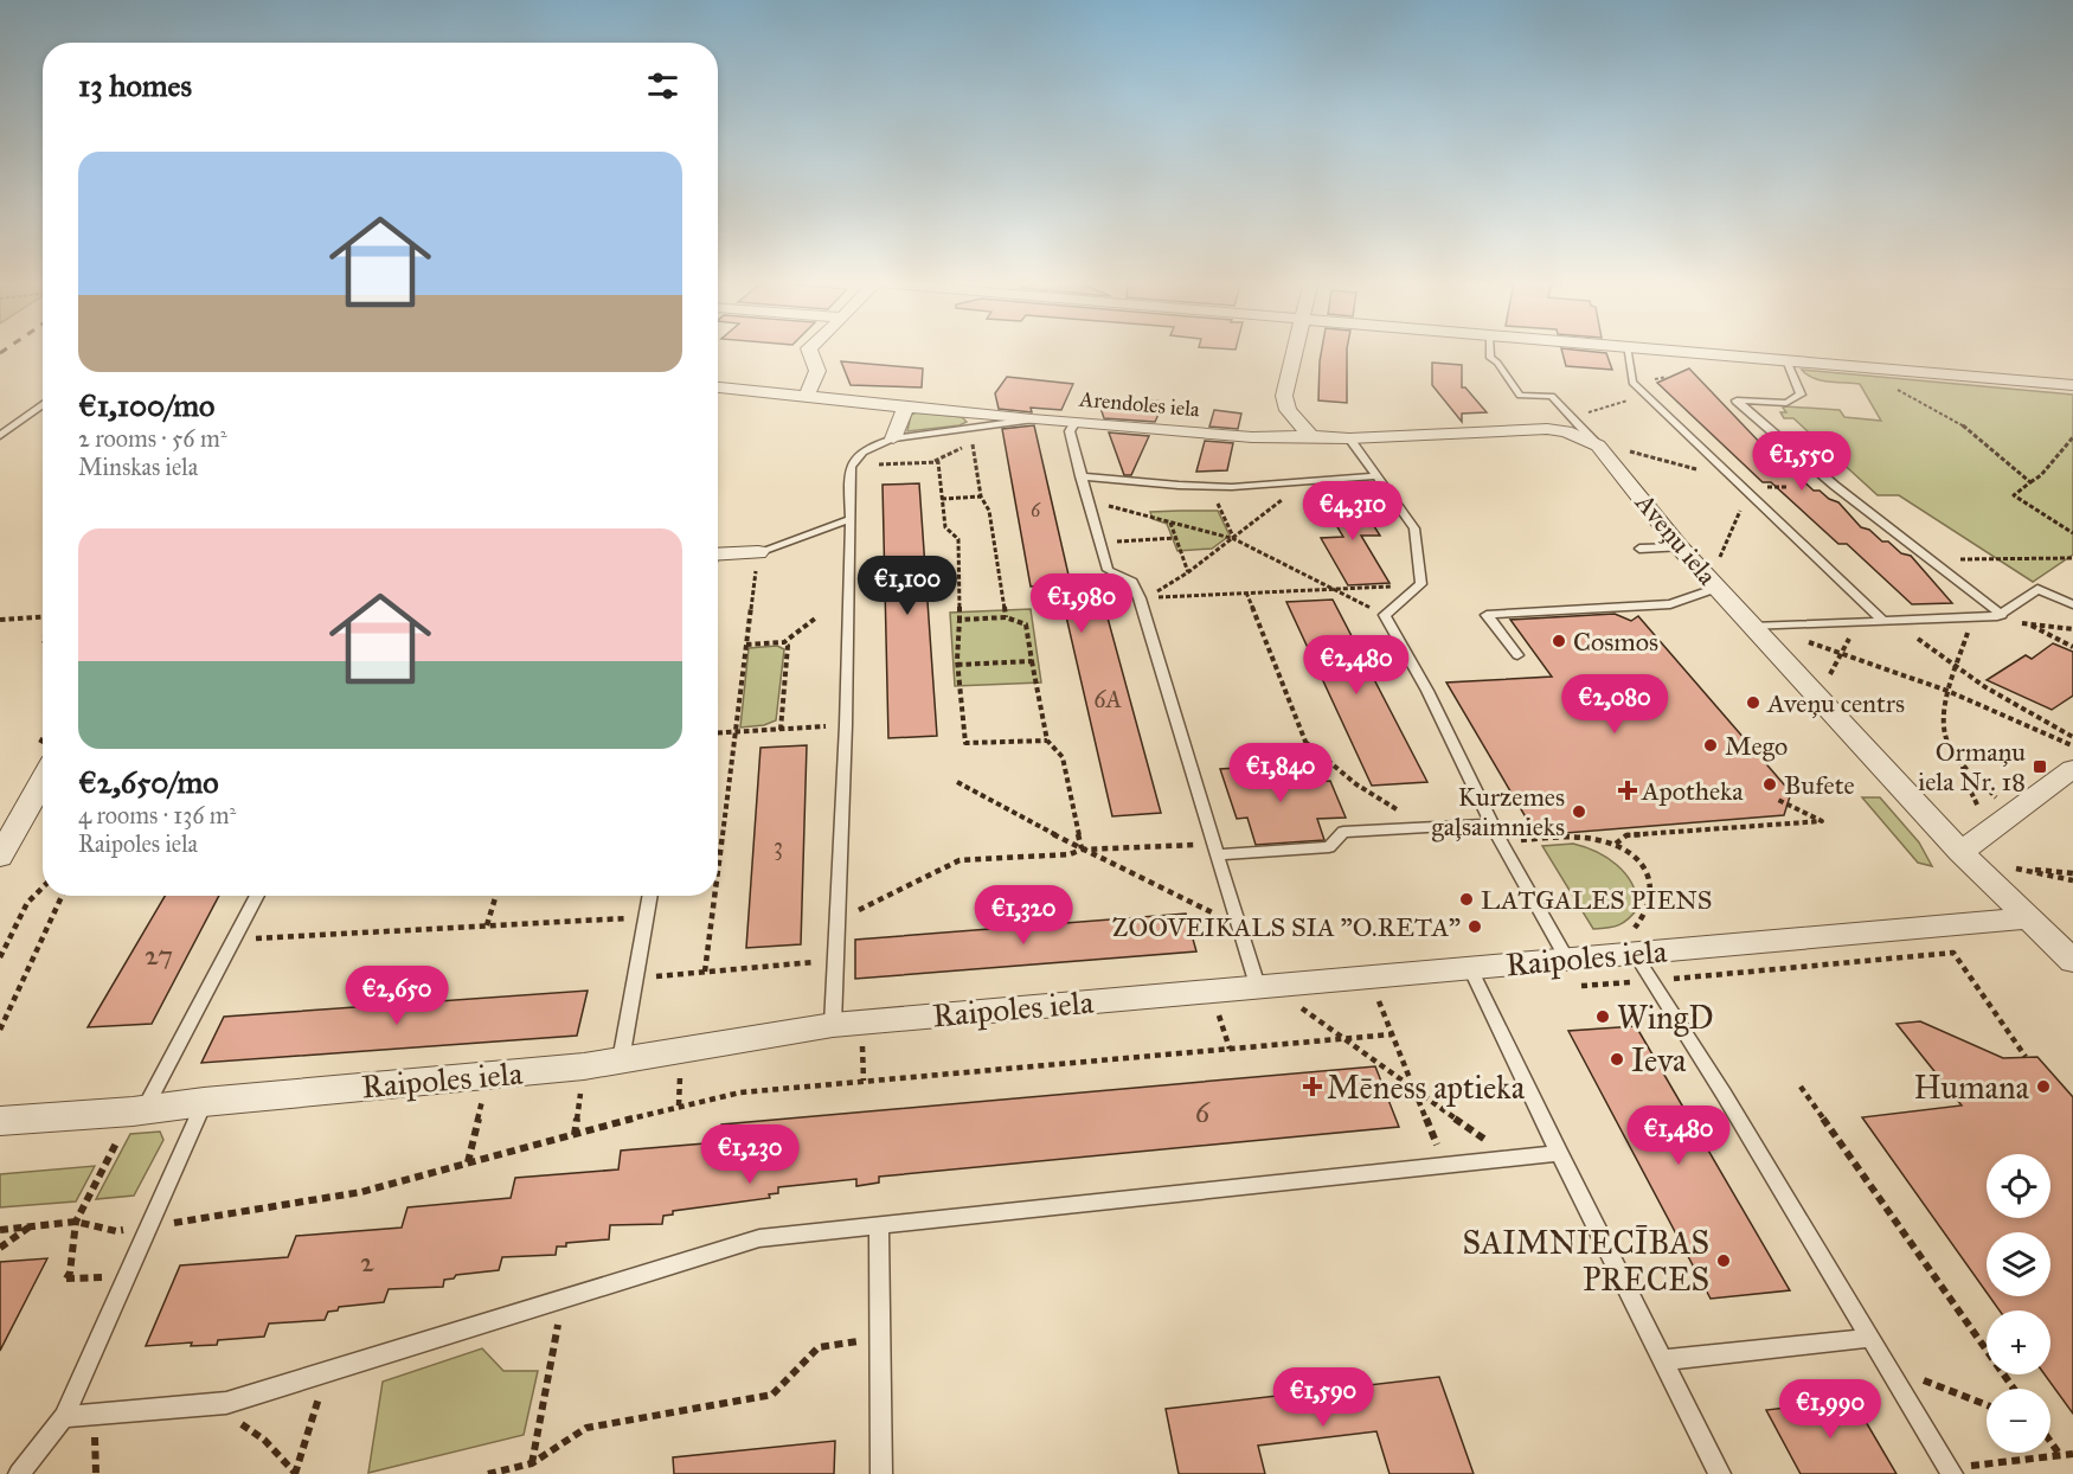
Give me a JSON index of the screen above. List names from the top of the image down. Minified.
{"streets":{"street":["Arendoles iela","Aveņu iela","Raipoles iela"]},"crossings":[["Arendoles iela","Aveņu iela"],["Aveņu iela","Raipoles iela"]],"places":{"other":["Cosmos","Aveņu centrs","Mego","Bufete","Kurzemes gaļsaimnieks","LATGALES PIENS","ZOOVEIKALS SIA \"O.RETA\"","WingD","Ieva","Humana","SAIMNIECĪBAS PRECES"],"transit":["Ormaņu iela Nr. 18"],"health":["Apotheka","Mēness aptieka"]},"house_numbers":["6","6A","3","27","6","2"],"page":{"heading":"13 homes","list":[{"name":"€1,100/mo","note":"2 rooms · 56 m² · Minskas iela"},{"name":"€2,650/mo","note":"4 rooms · 136 m² · Raipoles iela"}],"price":["€1,550","€4,310","€1,100","€1,980","€2,480","€2,080","€1,840","€1,320","€2,650","€1,480","€1,230","€1,590","€1,990"],"map_buttons":["+","−"]}}
